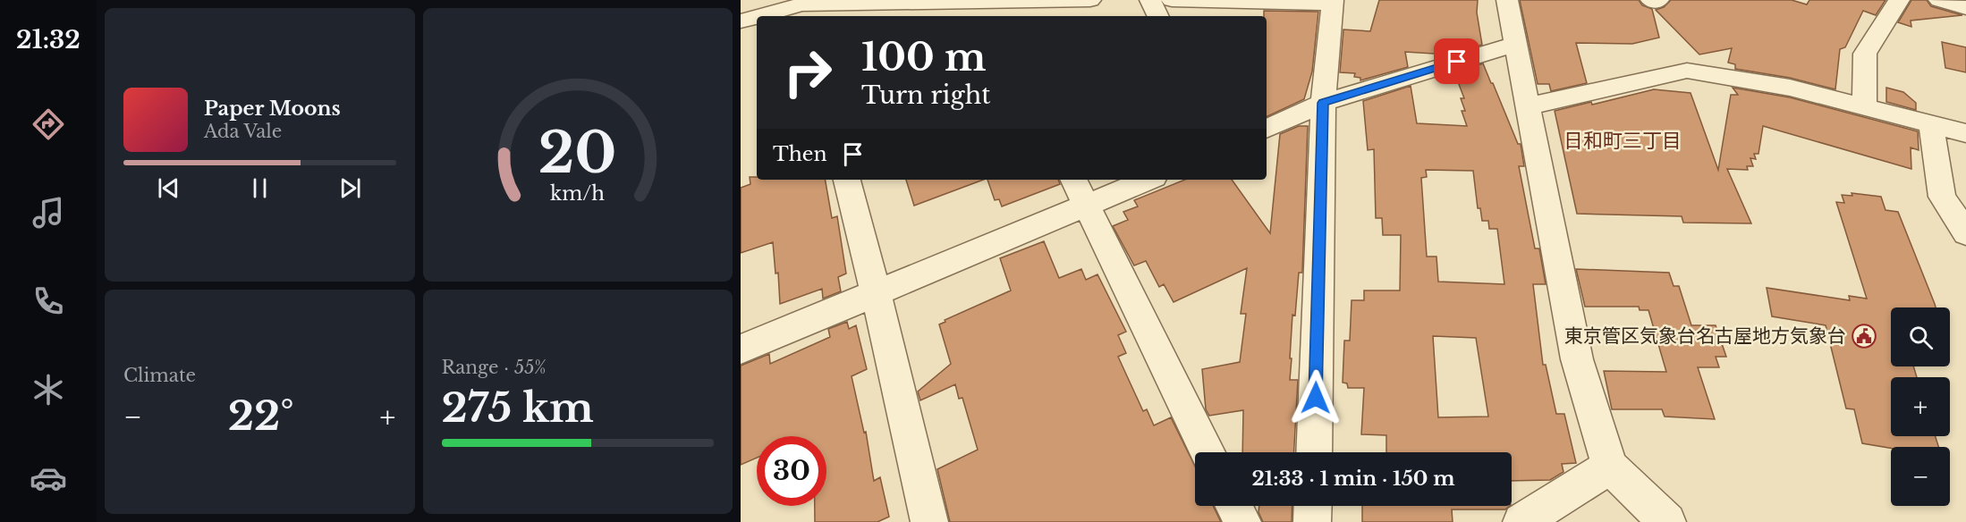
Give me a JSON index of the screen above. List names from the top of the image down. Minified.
{"districts":["日和町三丁目"],"places":{"public building":["東京管区気象台名古屋地方気象台"]},"page":{"tabs":"21:32","turn":["100 m","Turn right"],"song":["Paper Moons","Ada Vale"],"then":"Then","tile":["Climate",["Range · 55%","275 km"]],"map_buttons":["+","−"],"heat":["−","22°","+"],"limit":"30","trip":"21:33 · 1 min · 150 m","gauge":["20","km/h"]}}
